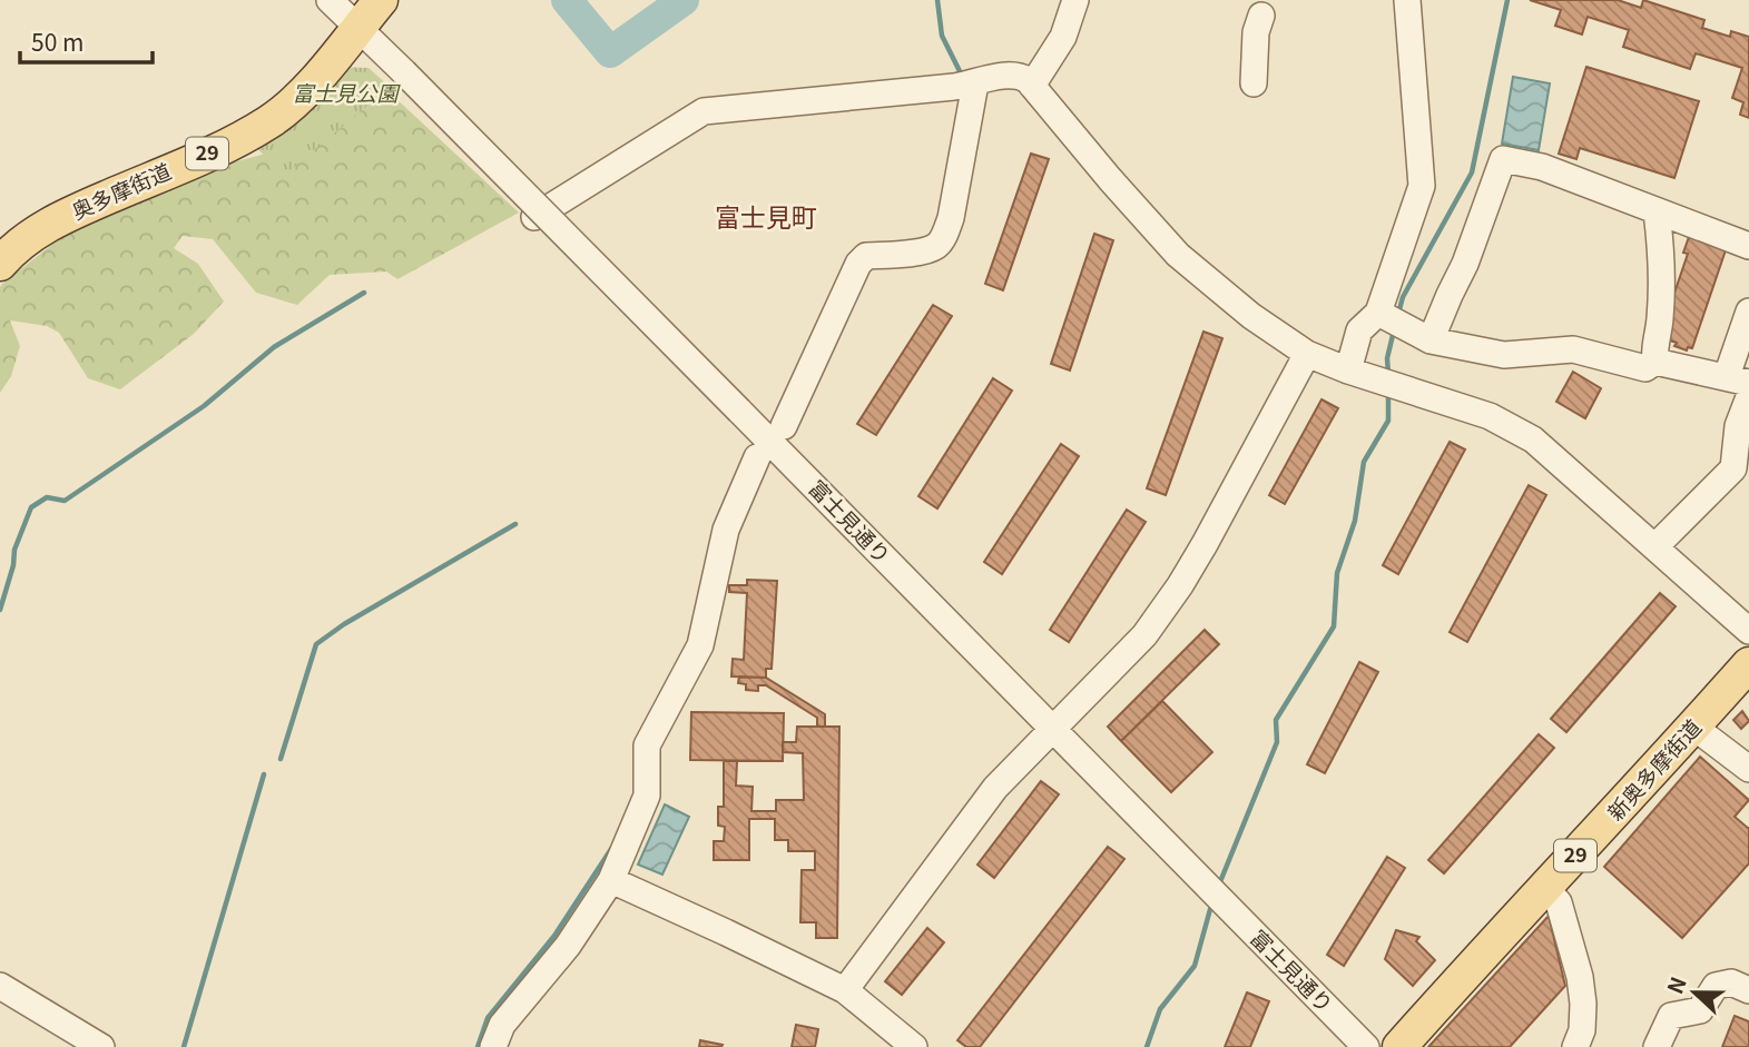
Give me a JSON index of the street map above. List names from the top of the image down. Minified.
{"streets":{"main road":["29","奥多摩街道","新奥多摩街道"],"street":["富士見通り"]},"crossings":[["奥多摩街道","富士見通り"]],"districts":["富士見町"],"parks":["富士見公園"],"scale_bar":"50 m","north":"left"}
